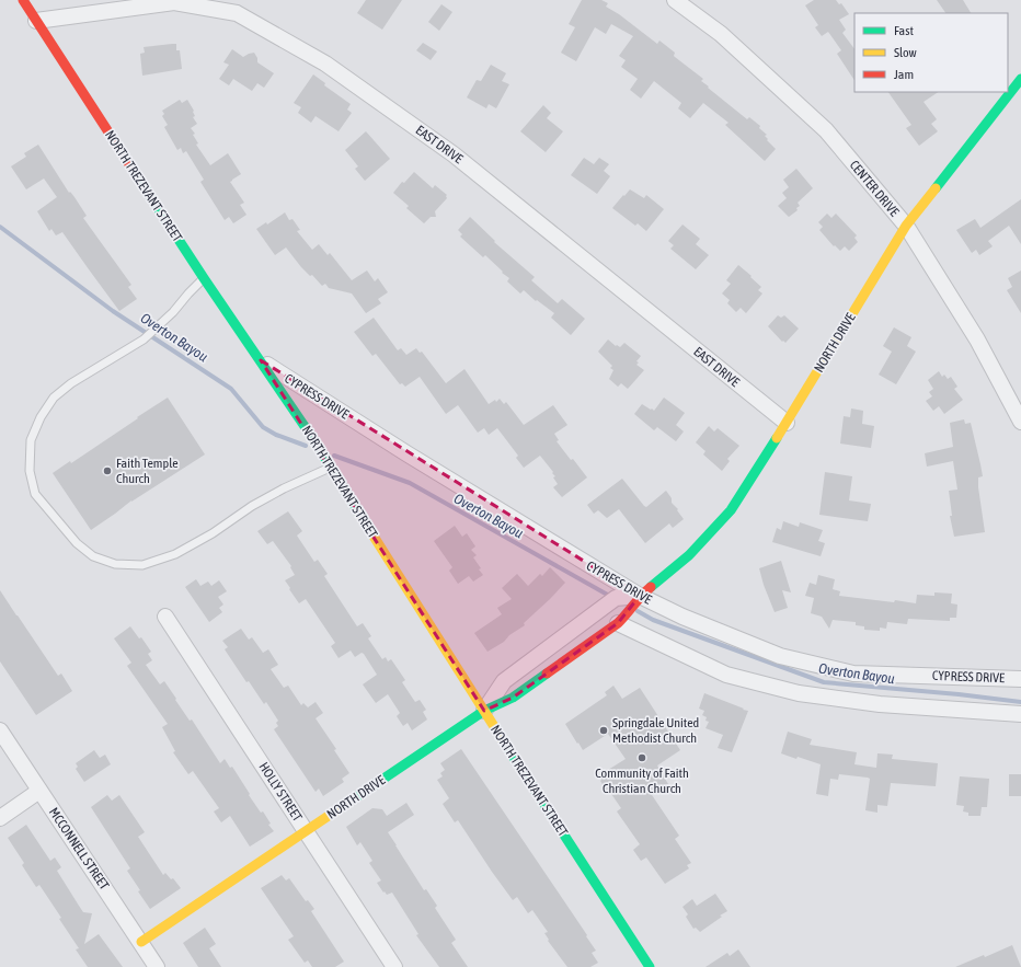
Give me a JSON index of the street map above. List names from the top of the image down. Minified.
{"streets":{"street":["EAST DRIVE","NORTH TREZEVANT STREET","CENTER DRIVE","NORTH DRIVE","CYPRESS DRIVE","HOLLY STREET","MCCONNELL STREET"]},"crossings":[["EAST DRIVE","NORTH TREZEVANT STREET"],["EAST DRIVE","NORTH DRIVE"],["NORTH TREZEVANT STREET","NORTH DRIVE"],["NORTH TREZEVANT STREET","CYPRESS DRIVE"],["CENTER DRIVE","NORTH DRIVE"],["NORTH DRIVE","CYPRESS DRIVE"],["NORTH DRIVE","HOLLY STREET"],["NORTH DRIVE","MCCONNELL STREET"]],"water":["Overton Bayou"],"places":["Faith Temple Church","Springdale United Methodist Church","Community of Faith Christian Church"],"legend":["Fast","Slow","Jam"]}
